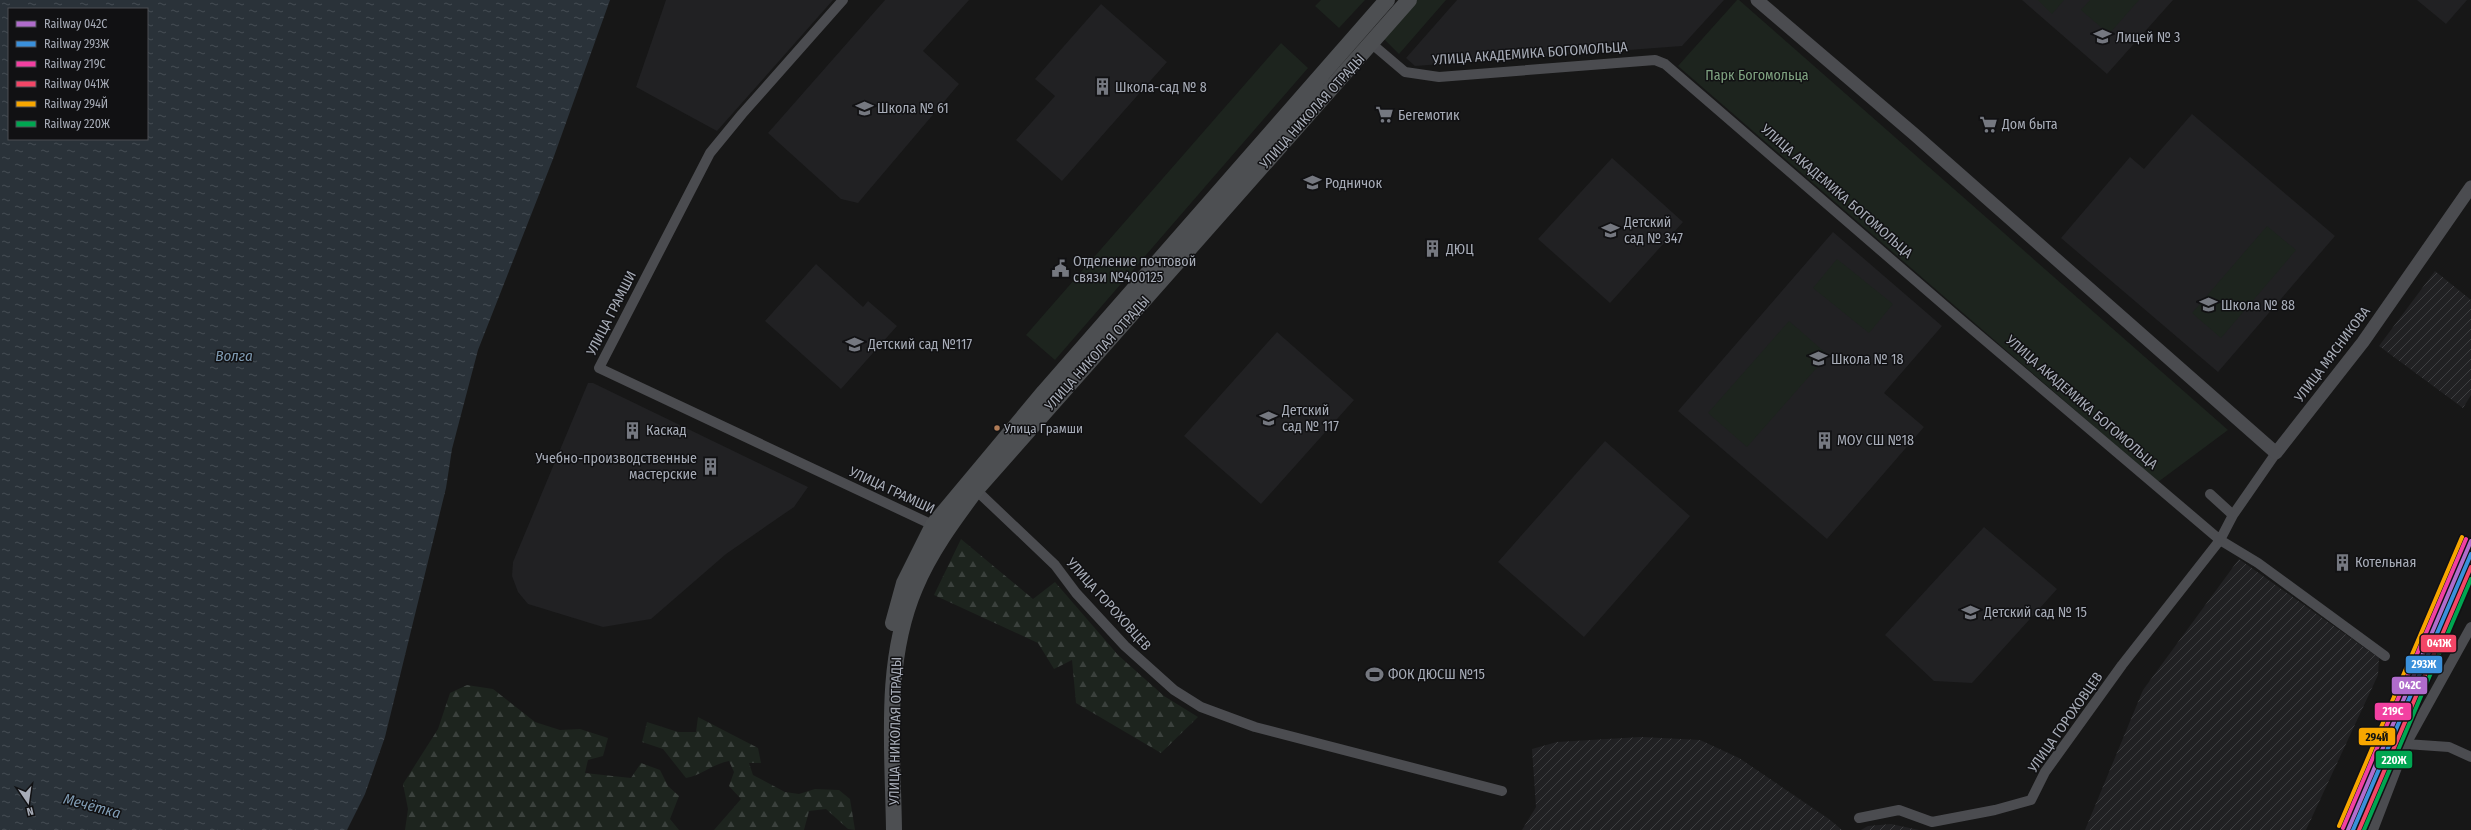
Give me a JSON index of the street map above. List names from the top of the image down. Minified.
{"streets":{"main road":["УЛИЦА НИКОЛАЯ ОТРАДЫ"],"street":["УЛИЦА АКАДЕМИКА БОГОМОЛЬЦА","УЛИЦА ГРАМШИ","УЛИЦА МЯСНИКОВА","УЛИЦА ГОРОХОВЦЕВ"]},"crossings":[["УЛИЦА АКАДЕМИКА БОГОМОЛЬЦА","УЛИЦА НИКОЛАЯ ОТРАДЫ"],["УЛИЦА АКАДЕМИКА БОГОМОЛЬЦА","УЛИЦА МЯСНИКОВА"],["УЛИЦА АКАДЕМИКА БОГОМОЛЬЦА","УЛИЦА ГОРОХОВЦЕВ"],["УЛИЦА НИКОЛАЯ ОТРАДЫ","УЛИЦА ГРАМШИ"],["УЛИЦА НИКОЛАЯ ОТРАДЫ","УЛИЦА ГОРОХОВЦЕВ"],["УЛИЦА МЯСНИКОВА","УЛИЦА ГОРОХОВЦЕВ"]],"water":["Волга","Мечётка"],"parks":["Парк Богомольца"],"places":{"school or university":["Лицей № 3","Школа № 61","Родничок","Детский сад № 347","Школа № 88","Детский сад №117","Школа № 18","Детский сад № 117","Детский сад № 15"],"building":["Школа-сад № 8","ДЮЦ","Каскад","МОУ СШ №18","Учебно-производственные мастерские","Котельная"],"supermarket":["Бегемотик","Дом быта"],"public building":["Отделение почтовой связи №400125"],"other":["Улица Грамши"],"sports":["ФОК ДЮСШ №15"]},"lines":["rail line 294Й","rail line 219С","rail line 042С","rail line 293Ж","rail line 041Ж","rail line 220Ж"],"legend":["Railway 042С","Railway 293Ж","Railway 219С","Railway 041Ж","Railway 294Й","Railway 220Ж"],"north":"bottom"}
